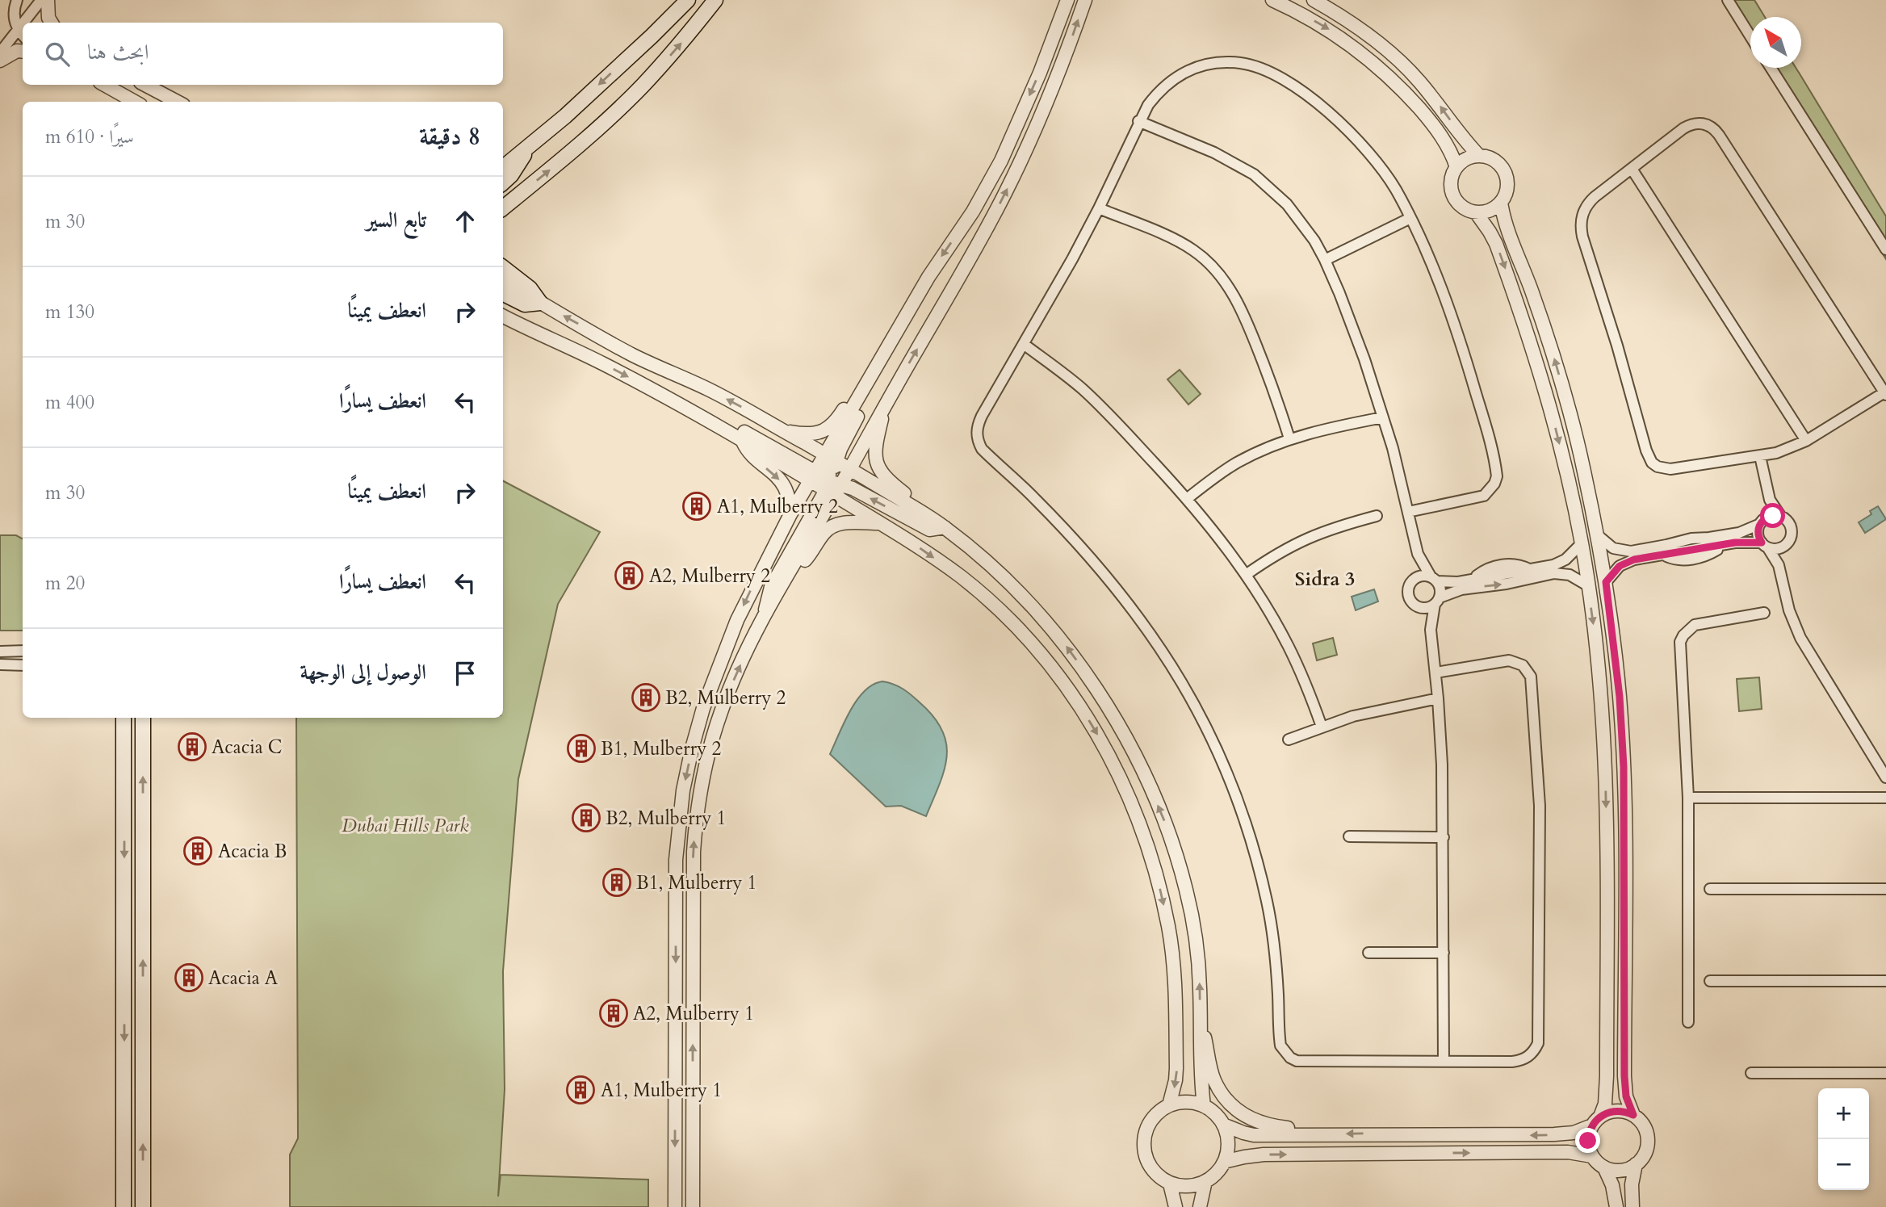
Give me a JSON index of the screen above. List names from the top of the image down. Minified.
{"districts":["Sidra 3"],"parks":["Dubai Hills Park"],"places":{"building":["A1, Mulberry 2","A2, Mulberry 2","B2, Mulberry 2","Acacia C","B1, Mulberry 2","B2, Mulberry 1","Acacia B","B1, Mulberry 1","Acacia A","A2, Mulberry 1","A1, Mulberry 1"]},"north":"top left","page":{"search":"ابحث هنا","heading":["8 دقيقة","سيرًا · 610 m"],"list":[["تابع السير","30 m"],["انعطف يمينًا","130 m"],["انعطف يسارًا","400 m"],["انعطف يمينًا","30 m"],["انعطف يسارًا","20 m"],"الوصول إلى الوجهة"],"map_buttons":["+","−"]}}
